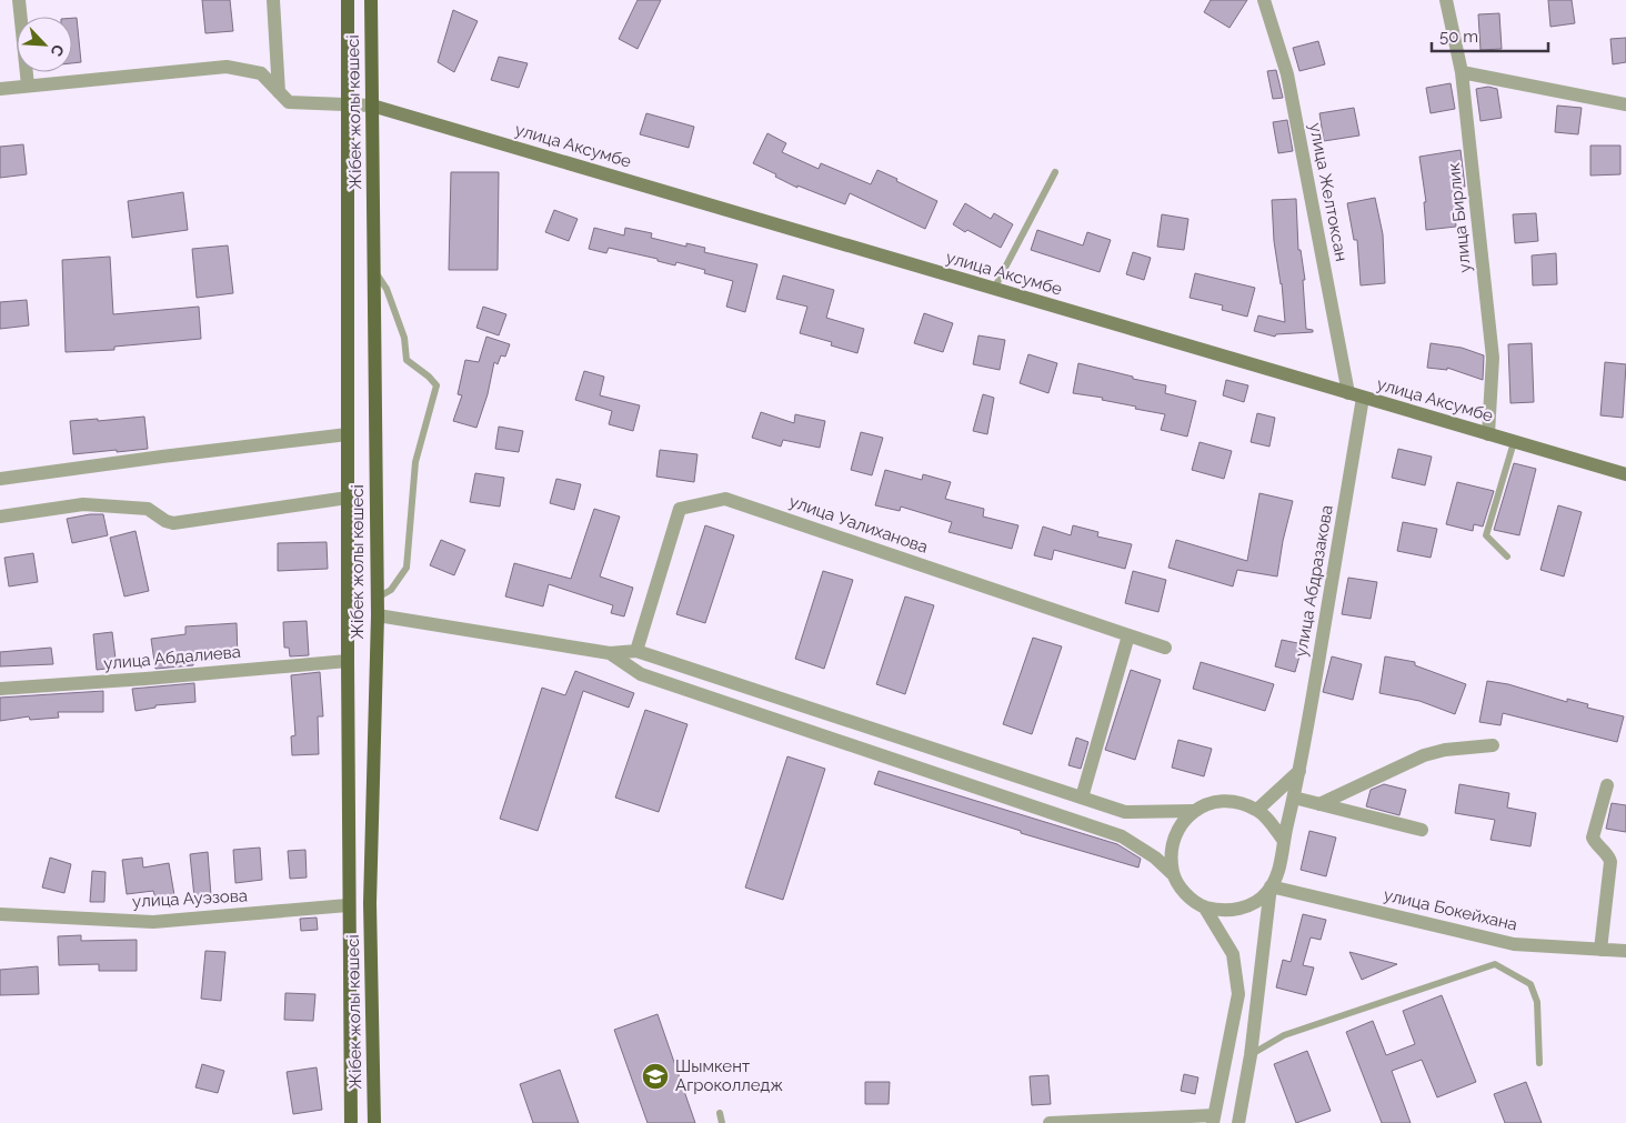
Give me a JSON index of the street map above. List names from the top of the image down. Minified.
{"streets":{"main road":["Жібек жолы көшесі","улица Аксумбе"],"street":["улица Желтоксан","улица Бирлик","улица Уалиханова","улица Абдразакова","улица Абдалиева","улица Ауэзова","улица Бокейхана"]},"crossings":[["Жібек жолы көшесі","улица Аксумбе"],["Жібек жолы көшесі","улица Абдалиева"],["Жібек жолы көшесі","улица Ауэзова"],["улица Аксумбе","улица Желтоксан"],["улица Аксумбе","улица Бирлик"],["улица Аксумбе","улица Абдразакова"],["улица Абдразакова","улица Бокейхана"]],"places":{"school or university":["Шымкент Агроколледж"]},"scale_bar":"50 m","north":"bottom right"}
